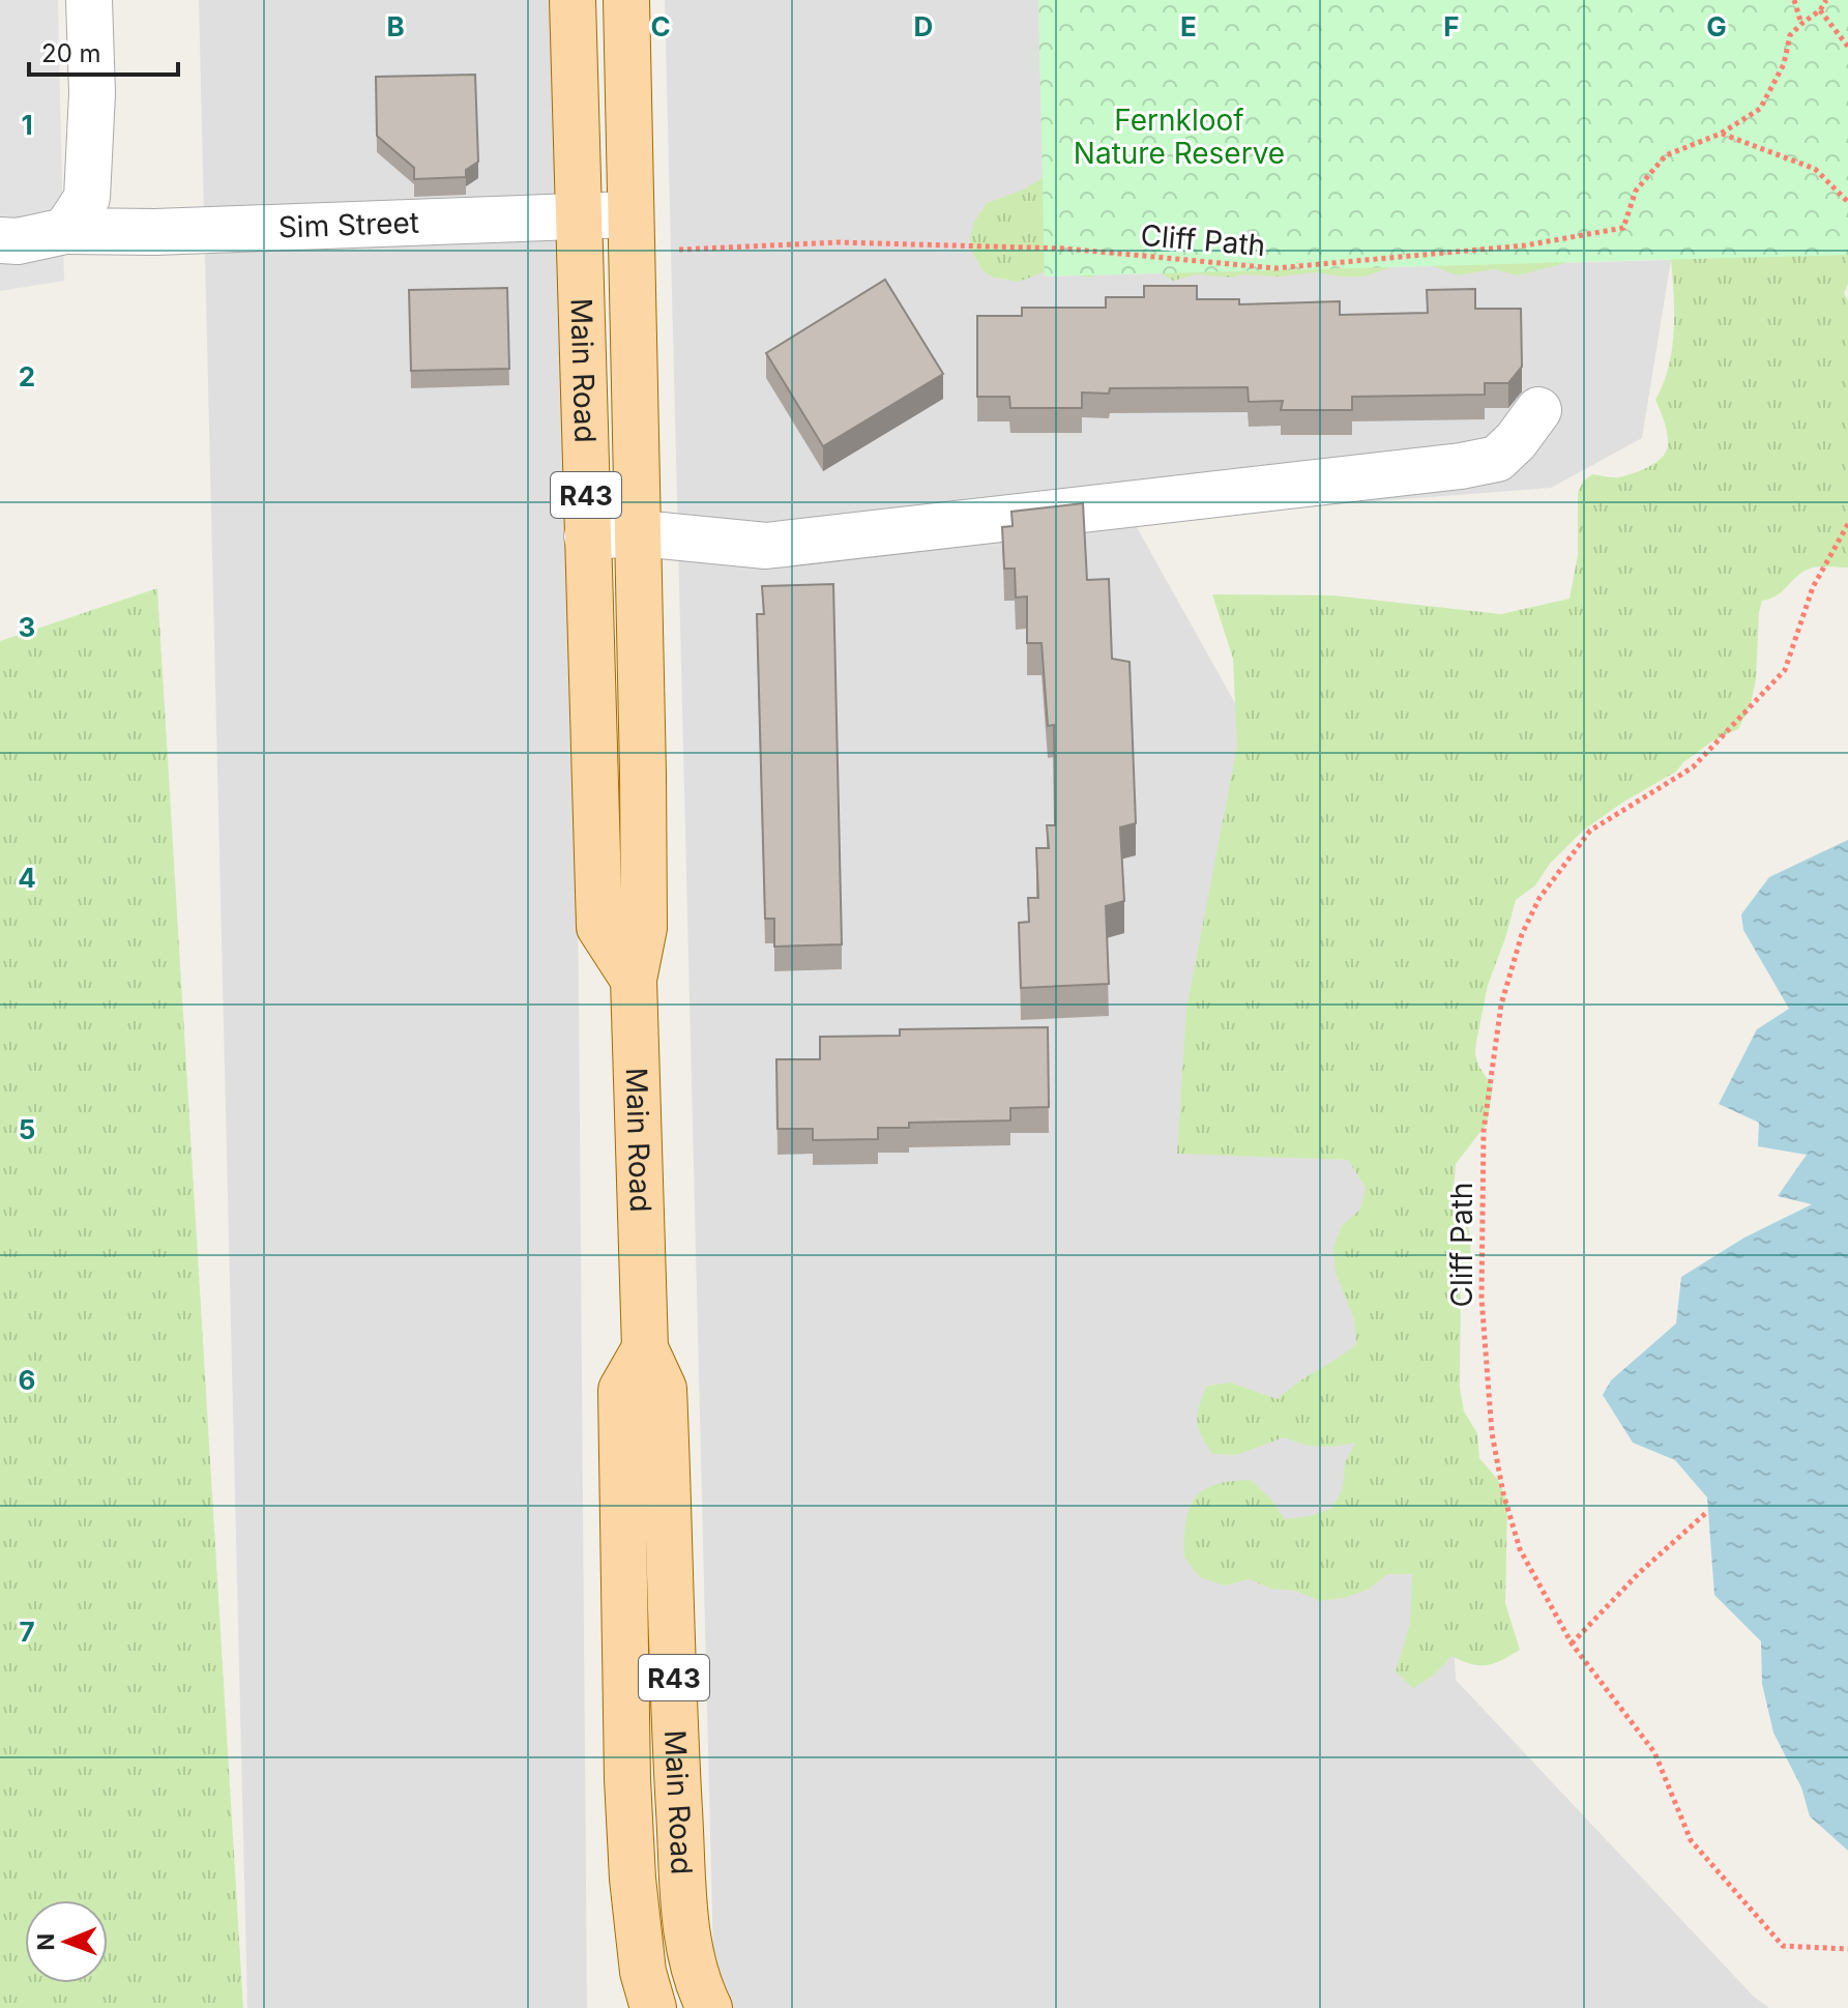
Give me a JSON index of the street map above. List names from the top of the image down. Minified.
{"streets":{"main road":["Main Road","R43"],"lane":["Sim Street"],"path":["Cliff Path"]},"crossings":[["Sim Street","Cliff Path"],["Sim Street","Main Road"],["Cliff Path","Main Road"]],"parks":["Fernkloof Nature Reserve"],"scale_bar":"20 m","north":"left","grid":{"columns":["B","C","D","E","F","G"],"rows":["1","2","3","4","5","6","7"]}}
